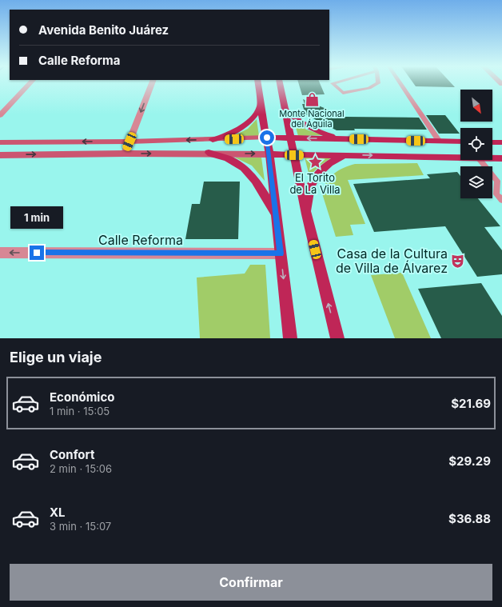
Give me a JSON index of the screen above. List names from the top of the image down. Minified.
{"streets":{"street":["Calle Reforma"]},"one_way":["Calle Reforma"],"places":{"shop":["Monte Nacional del Águila"],"place":["El Torito de La Villa"],"theatre":["Casa de la Cultura de Villa de Álvarez"]},"north":"bottom right","page":{"banner":["Avenida Benito Juárez","Calle Reforma"],"bubble":"1 min","heading":"Elige un viaje","list":[{"name":"Económico","note":"1 min · 15:05","value":"$21.69"},{"name":"Confort","note":"2 min · 15:06","value":"$29.29"},{"name":"XL","note":"3 min · 15:07","value":"$36.88"}],"buttons":"Confirmar"}}
